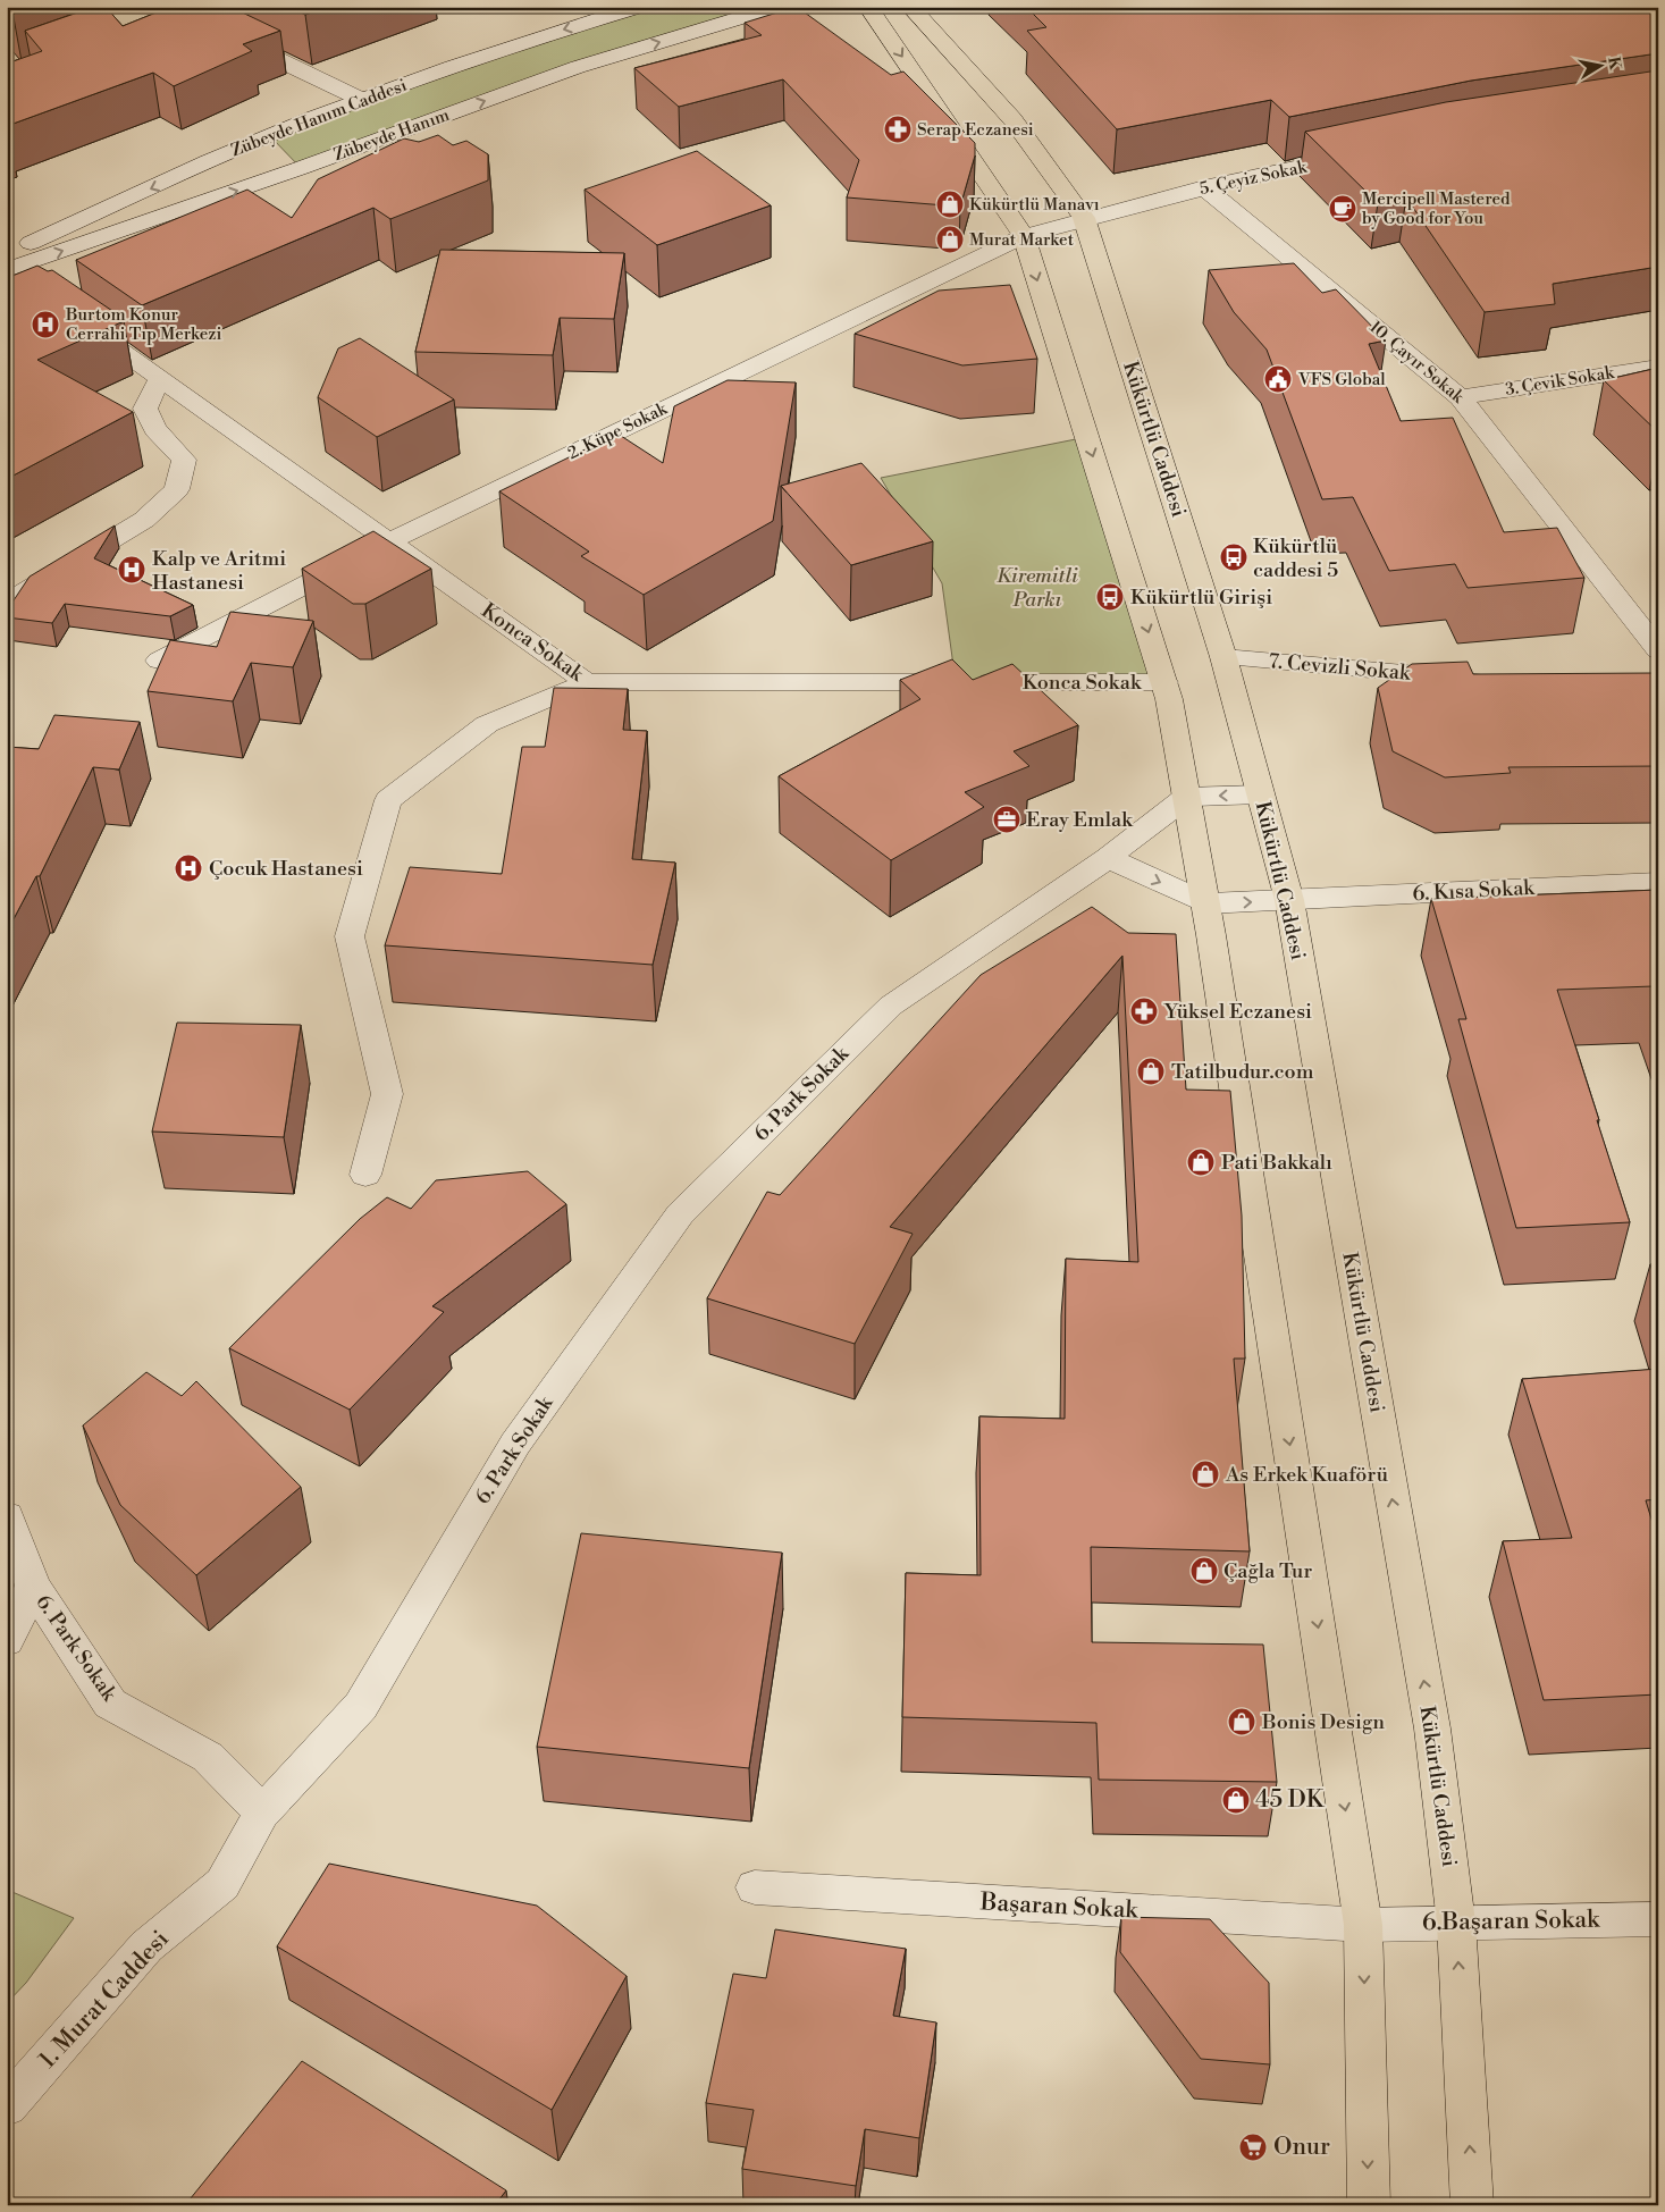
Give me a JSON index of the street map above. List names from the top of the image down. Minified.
{"streets":{"main road":["Kükürtlü Caddesi"],"street":["Zübeyde Hanım Caddesi","Zübeyde Hanım","5. Çeyiz Sokak","10. Çayır Sokak","3. Çevik Sokak","2. Küpe Sokak","Konca Sokak","7. Cevizli Sokak","6. Kısa Sokak","6. Park Sokak","Başaran Sokak","6.Başaran Sokak","1. Murat Caddesi"]},"crossings":[["Zübeyde Hanım Caddesi","Zübeyde Hanım"],["5. Çeyiz Sokak","10. Çayır Sokak"],["5. Çeyiz Sokak","2. Küpe Sokak"],["5. Çeyiz Sokak","Kükürtlü Caddesi"],["10. Çayır Sokak","3. Çevik Sokak"],["2. Küpe Sokak","Kükürtlü Caddesi"],["2. Küpe Sokak","Konca Sokak"],["Kükürtlü Caddesi","7. Cevizli Sokak"],["Kükürtlü Caddesi","6. Kısa Sokak"],["Kükürtlü Caddesi","6.Başaran Sokak"],["6. Park Sokak","1. Murat Caddesi"],["Başaran Sokak","6.Başaran Sokak"]],"one_way":["Zübeyde Hanım Caddesi","Zübeyde Hanım"],"parks":["Kiremitli Parkı"],"places":{"pharmacy":["Serap Eczanesi","Yüksel Eczanesi"],"shop":["Kükürtlü Manavı","Murat Market","Tatilbudur.com","Pati Bakkalı","As Erkek Kuaförü","Çağla Tur","Bonis Design","45 DK"],"cafe":["Mercipell Mastered by Good for You"],"hospital":["Burtom Konur Cerrahi Tıp Merkezi","Kalp ve Aritmi Hastanesi","Çocuk Hastanesi"],"public building":["VFS Global"],"bus stop":["Kükürtlü caddesi 5","Kükürtlü Girişi"],"office":["Eray Emlak"],"supermarket":["Onur"]},"north":"right"}
